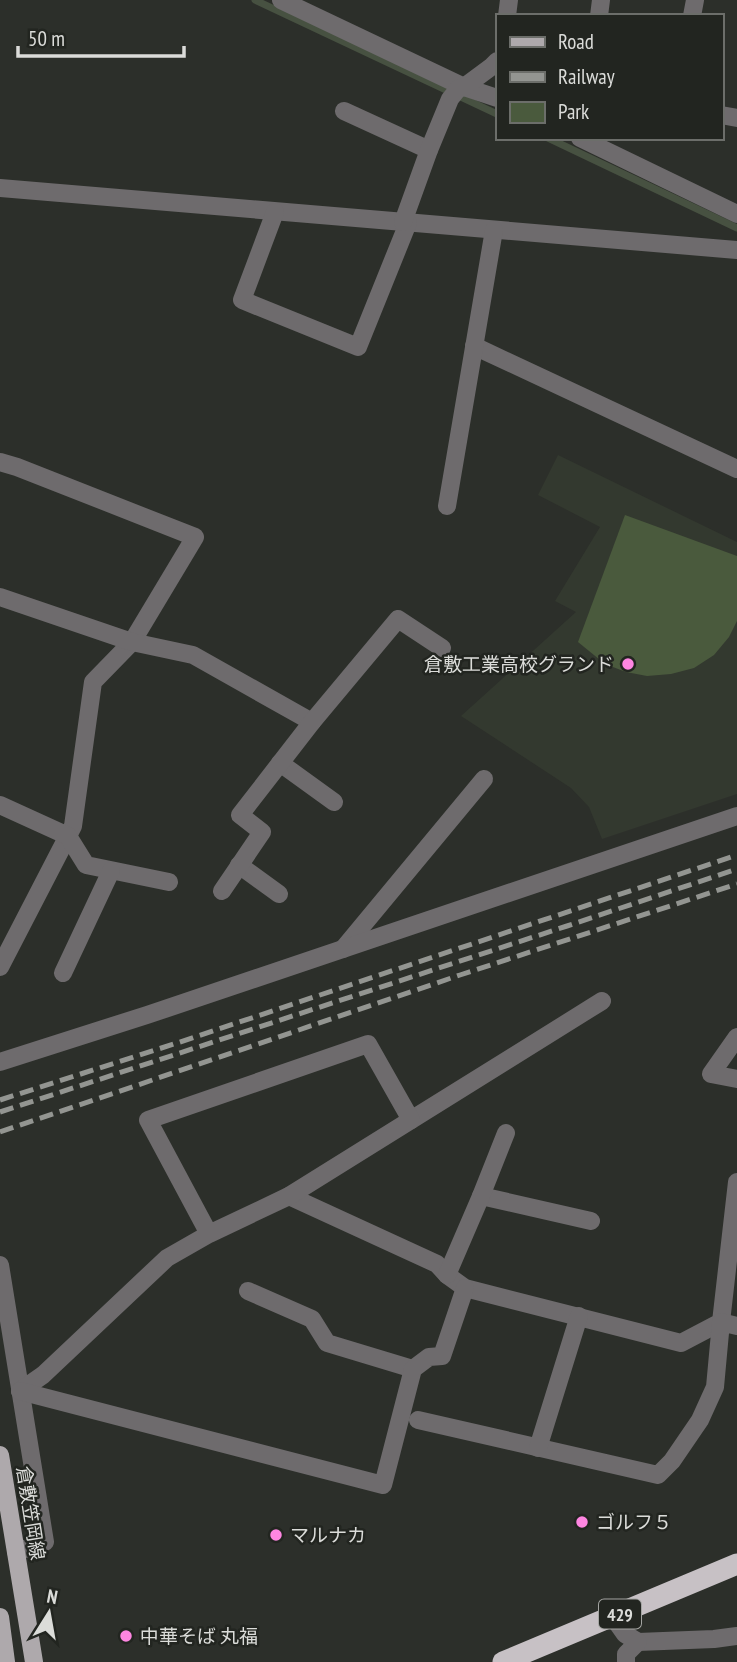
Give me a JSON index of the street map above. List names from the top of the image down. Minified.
{"streets":{"highway":["429"],"main road":["倉敷笠岡線"]},"places":["倉敷工業高校グランド","ゴルフ５","マルナカ","中華そば 丸福"],"legend":["Road","Railway","Park"],"scale_bar":"50 m","north":"top"}
